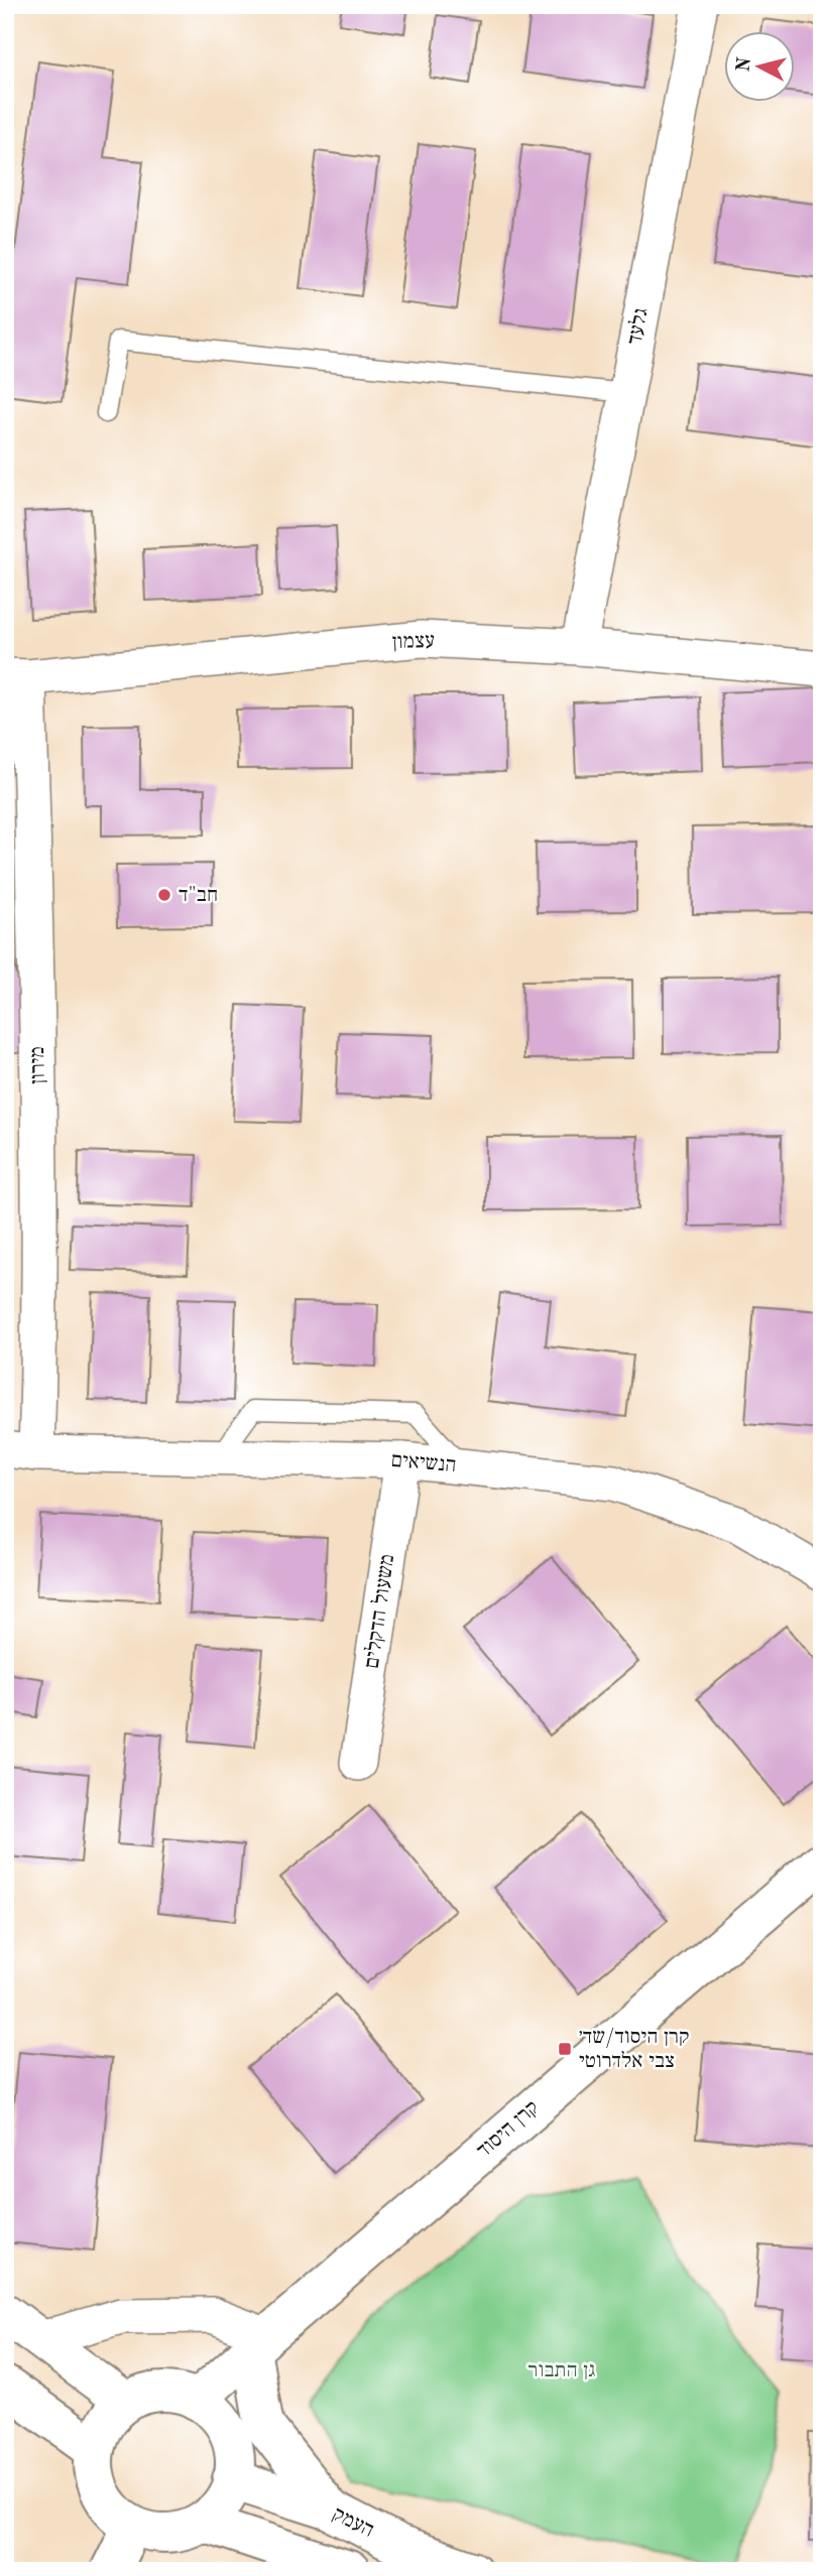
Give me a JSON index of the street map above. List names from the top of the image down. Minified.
{"streets":{"main road":["קרן היסוד","העמק"],"street":["גלעד","עצמון","מירון","הנשיאים","משעול הדקלים"]},"crossings":[["גלעד","עצמון"],["עצמון","מירון"],["מירון","הנשיאים"],["הנשיאים","משעול הדקלים"],["קרן היסוד","העמק"]],"parks":["גן התבור"],"places":{"other":["חב\"ד"],"transit":["קרן היסוד/שד׳ צבי אלדרוטי"]},"north":"left"}
